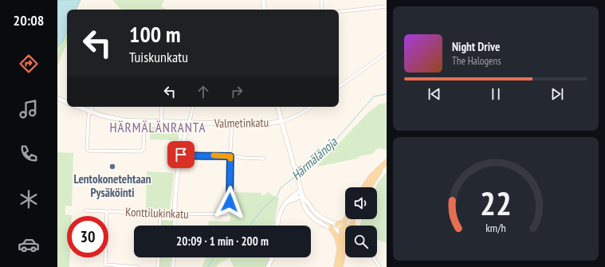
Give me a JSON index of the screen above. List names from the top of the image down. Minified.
{"streets":{"street":["Valmetinkatu","Konttilukinkatu"]},"districts":["HÄRMÄLÄNRANTA"],"water":["Härmälänoja"],"places":["Lentokonetehtaan Pysäköinti"],"page":{"tabs":"20:08","turn":["100 m","Tuiskunkatu"],"song":["Night Drive","The Halogens"],"limit":"30","trip":"20:09 · 1 min · 200 m","gauge":["22","km/h"]}}
